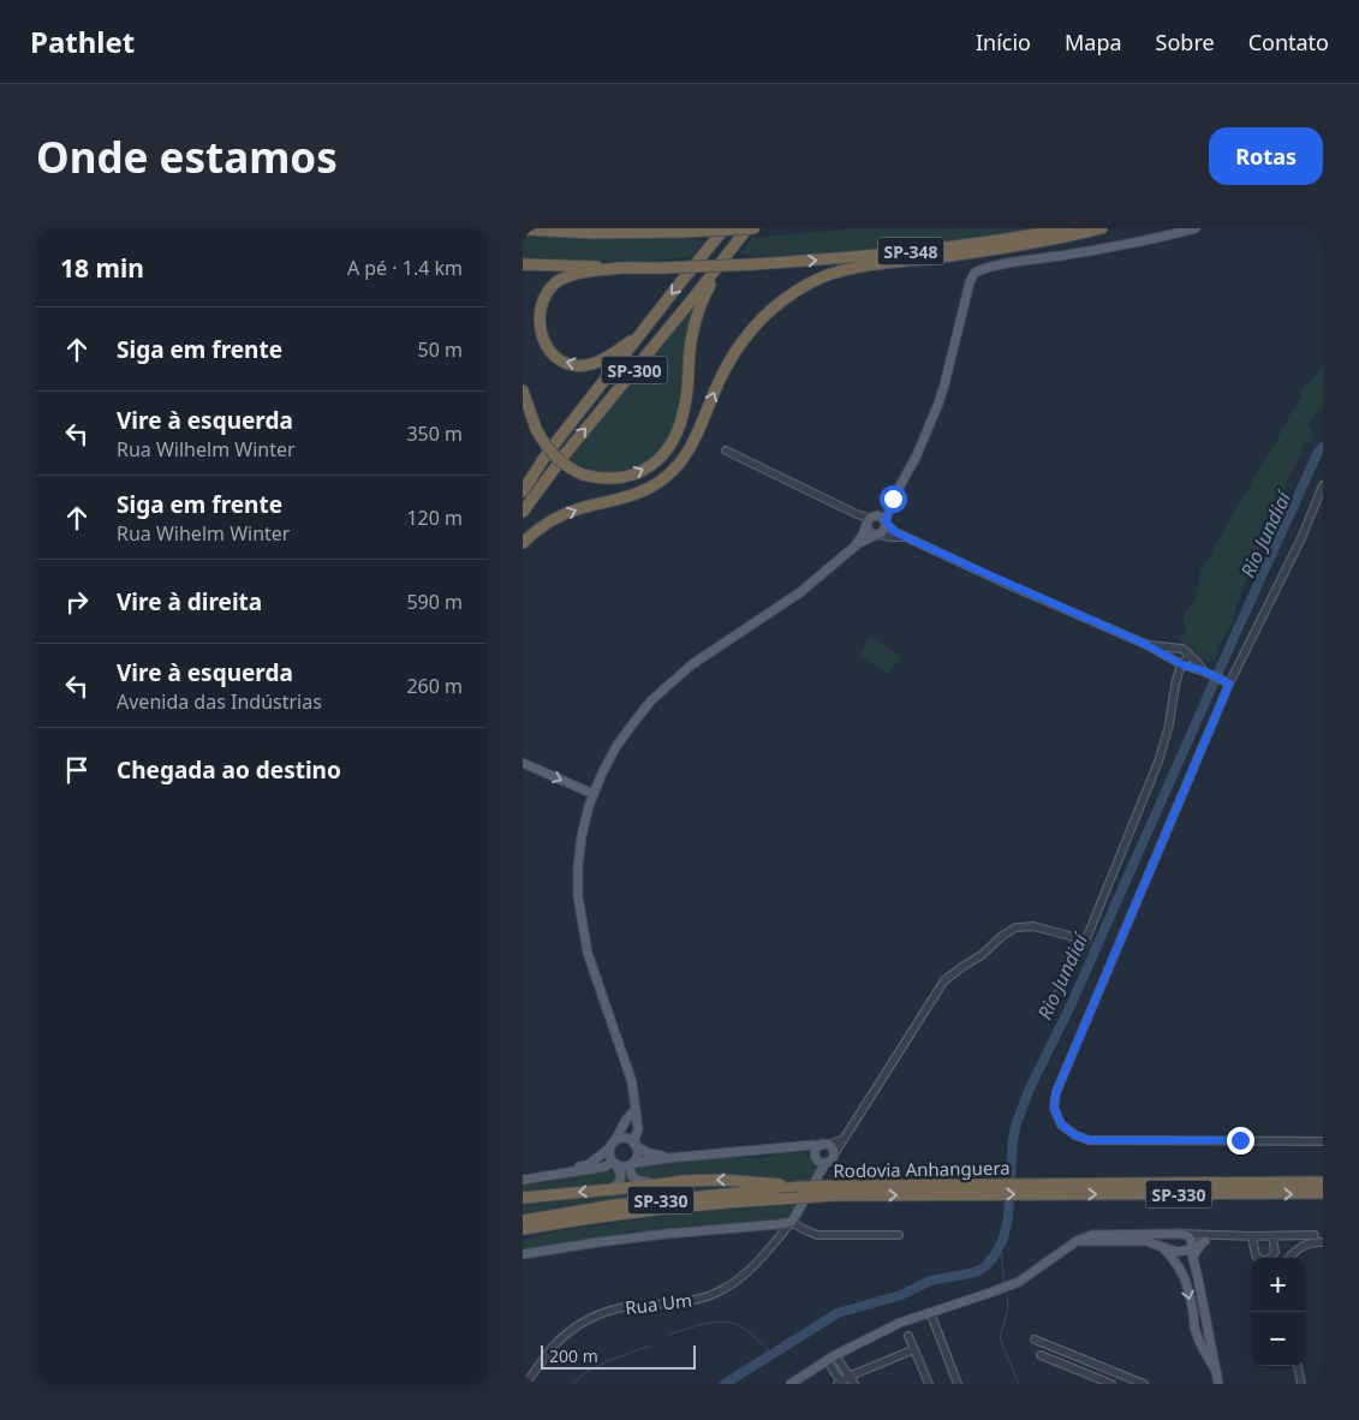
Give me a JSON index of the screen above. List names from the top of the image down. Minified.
{"streets":{"highway":["SP-348","SP-300","Rodovia Anhanguera","SP-330"],"street":["Rua Um"]},"water":["Rio Jundiaí"],"scale_bar":"200 m","page":{"header":"Pathlet","nav":["Início","Mapa","Sobre","Contato"],"buttons":"Rotas","title":"Onde estamos","heading":["18 min","A pé · 1.4 km"],"list":[["Siga em frente","50 m"],["Vire à esquerda","Rua Wilhelm Winter","350 m"],["Siga em frente","Rua Wihelm Winter","120 m"],["Vire à direita","590 m"],["Vire à esquerda","Avenida das Indústrias","260 m"],"Chegada ao destino"],"map_buttons":["+","−"],"scale":"200 m"}}
